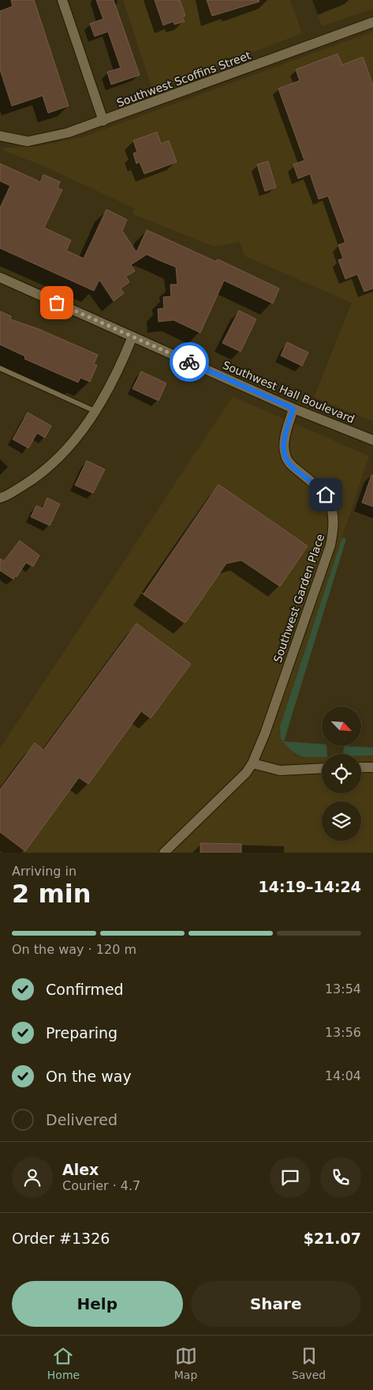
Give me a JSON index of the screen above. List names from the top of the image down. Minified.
{"streets":{"street":["Southwest Scoffins Street","Southwest Hall Boulevard","Southwest Garden Place"]},"crossings":[["Southwest Hall Boulevard","Southwest Garden Place"]],"north":"bottom right","page":{"heading":["2 min","Arriving in","14:19–14:24"],"panel":["Alex","Courier · 4.7","Order #1326","$21.07"],"bar":"On the way · 120 m","list":[["Confirmed","13:54"],["Preparing","13:56"],["On the way","14:04"],"Delivered"],"buttons":["Help","Share"],"tabs":["Home","Map","Saved"]}}
